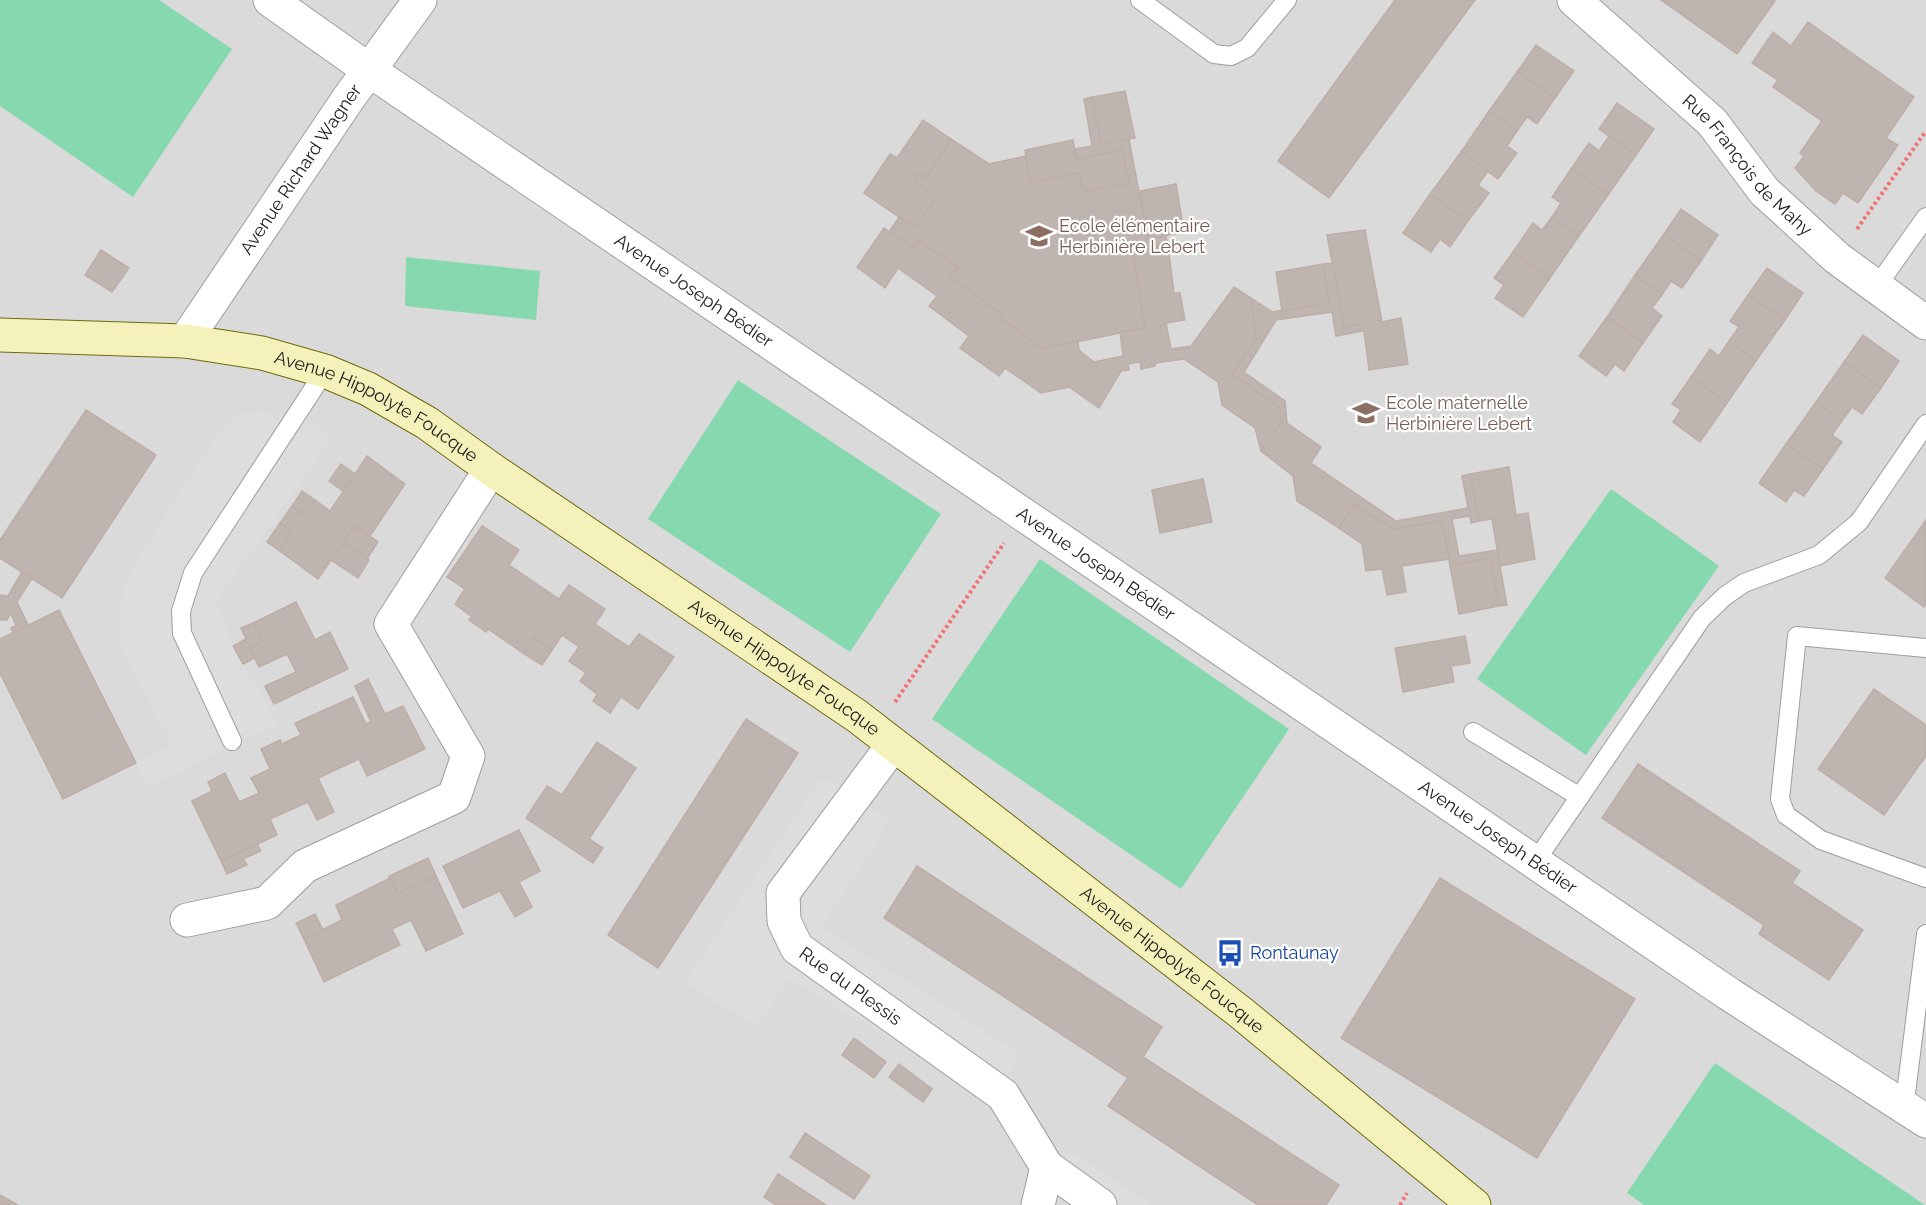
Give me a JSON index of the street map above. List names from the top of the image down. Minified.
{"streets":{"street":["Rue François de Mahy","Avenue Richard Wagner","Avenue Joseph Bédier","Avenue Hippolyte Foucque","Rue du Plessis"]},"crossings":[["Avenue Richard Wagner","Avenue Joseph Bédier"],["Avenue Richard Wagner","Avenue Hippolyte Foucque"],["Avenue Hippolyte Foucque","Rue du Plessis"]],"places":{"school or university":["Ecole élémentaire Herbinière Lebert","Ecole maternelle Herbinière Lebert"],"bus stop":["Rontaunay"]}}
